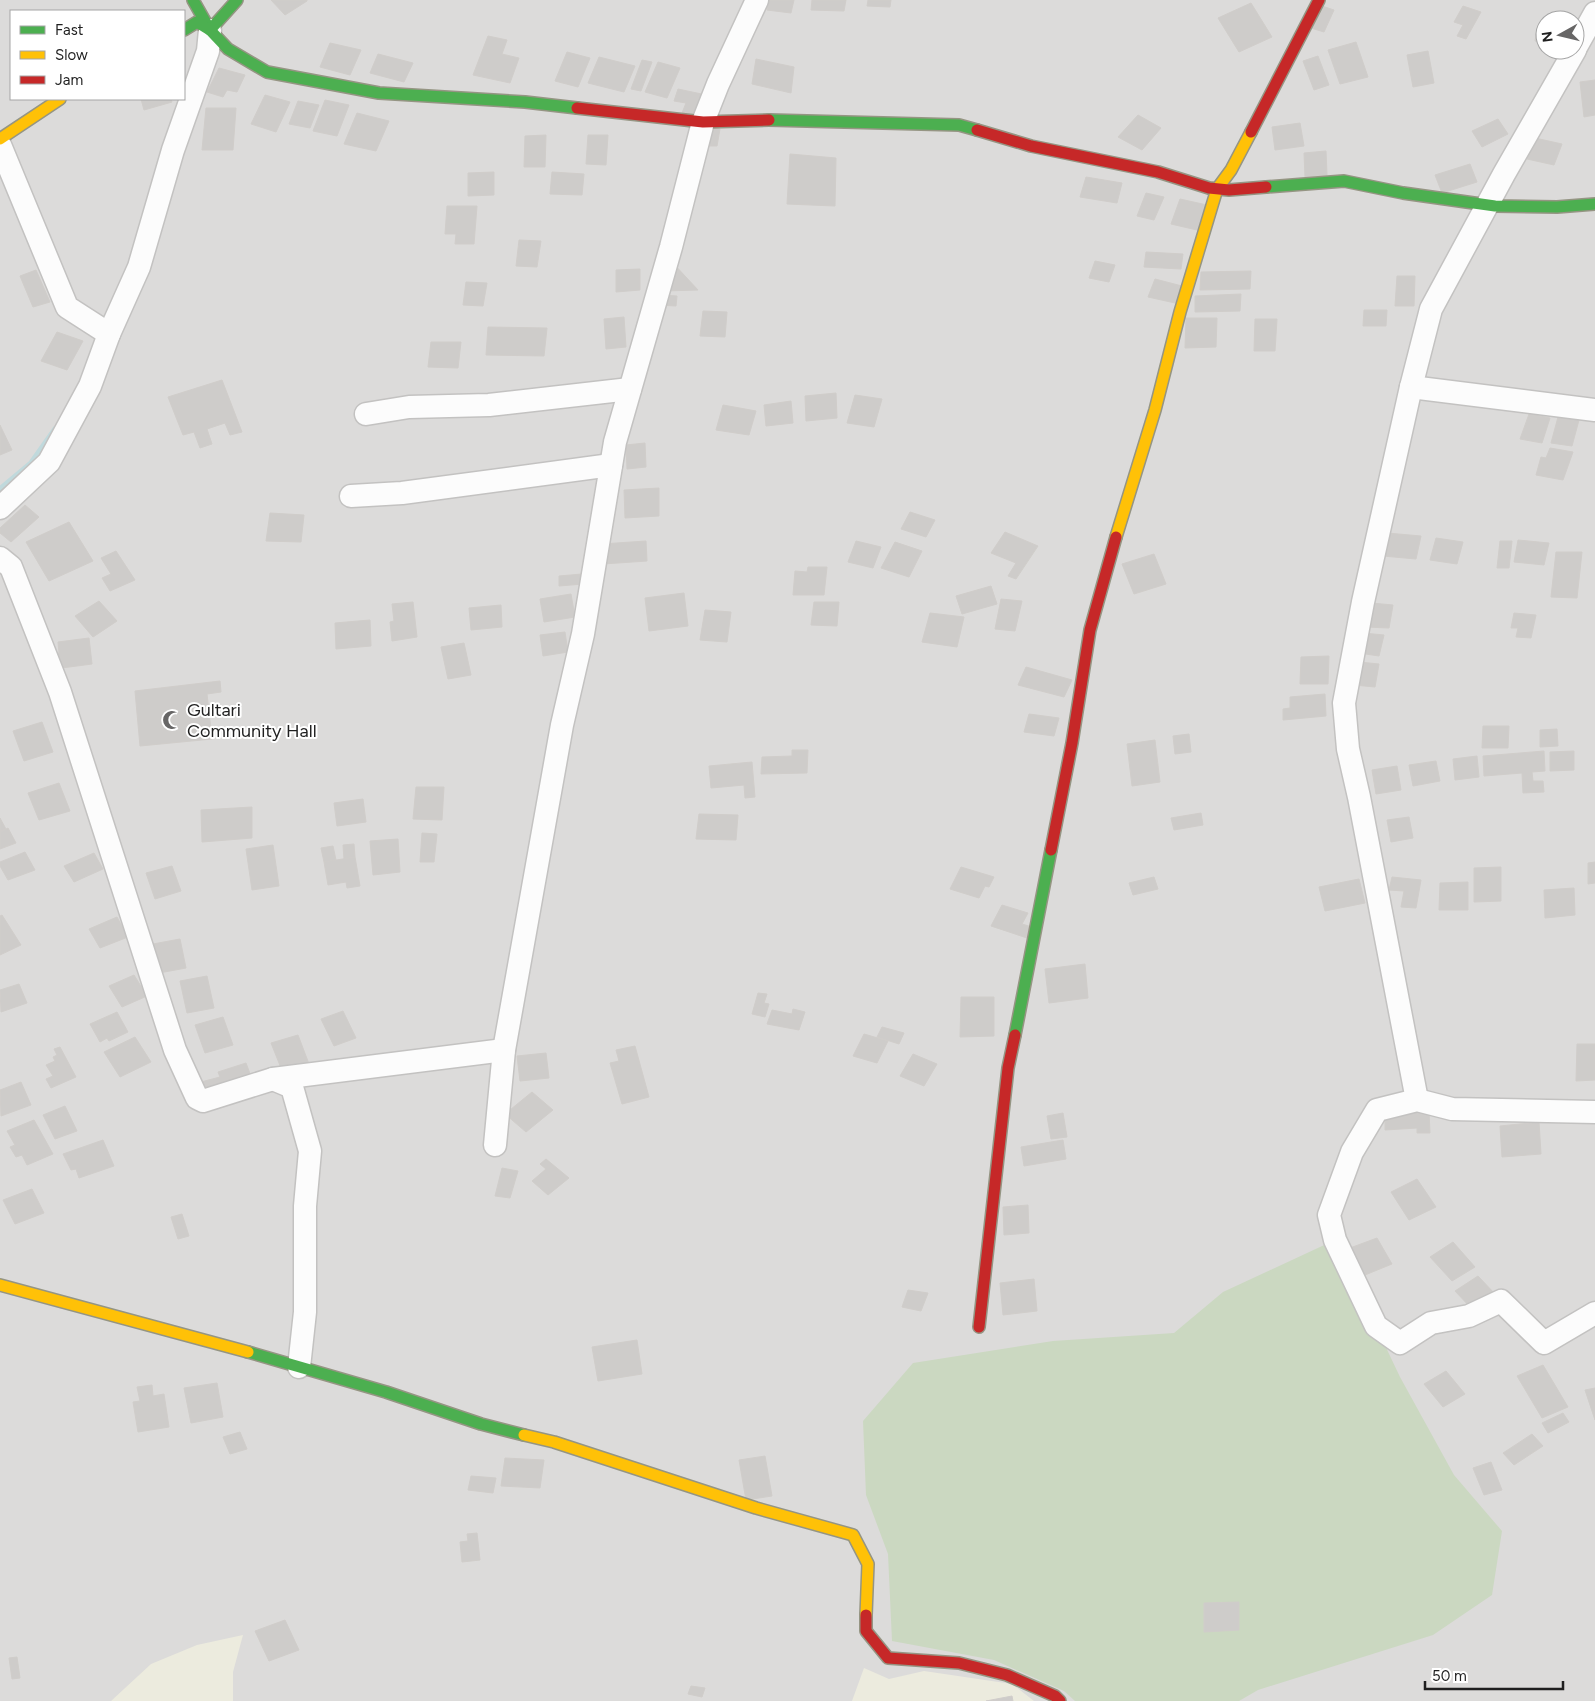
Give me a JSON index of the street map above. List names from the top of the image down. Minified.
{"places":{"mosque":["Gultari Community Hall"]},"legend":["Fast","Slow","Jam"],"scale_bar":"50 m","north":"left"}
